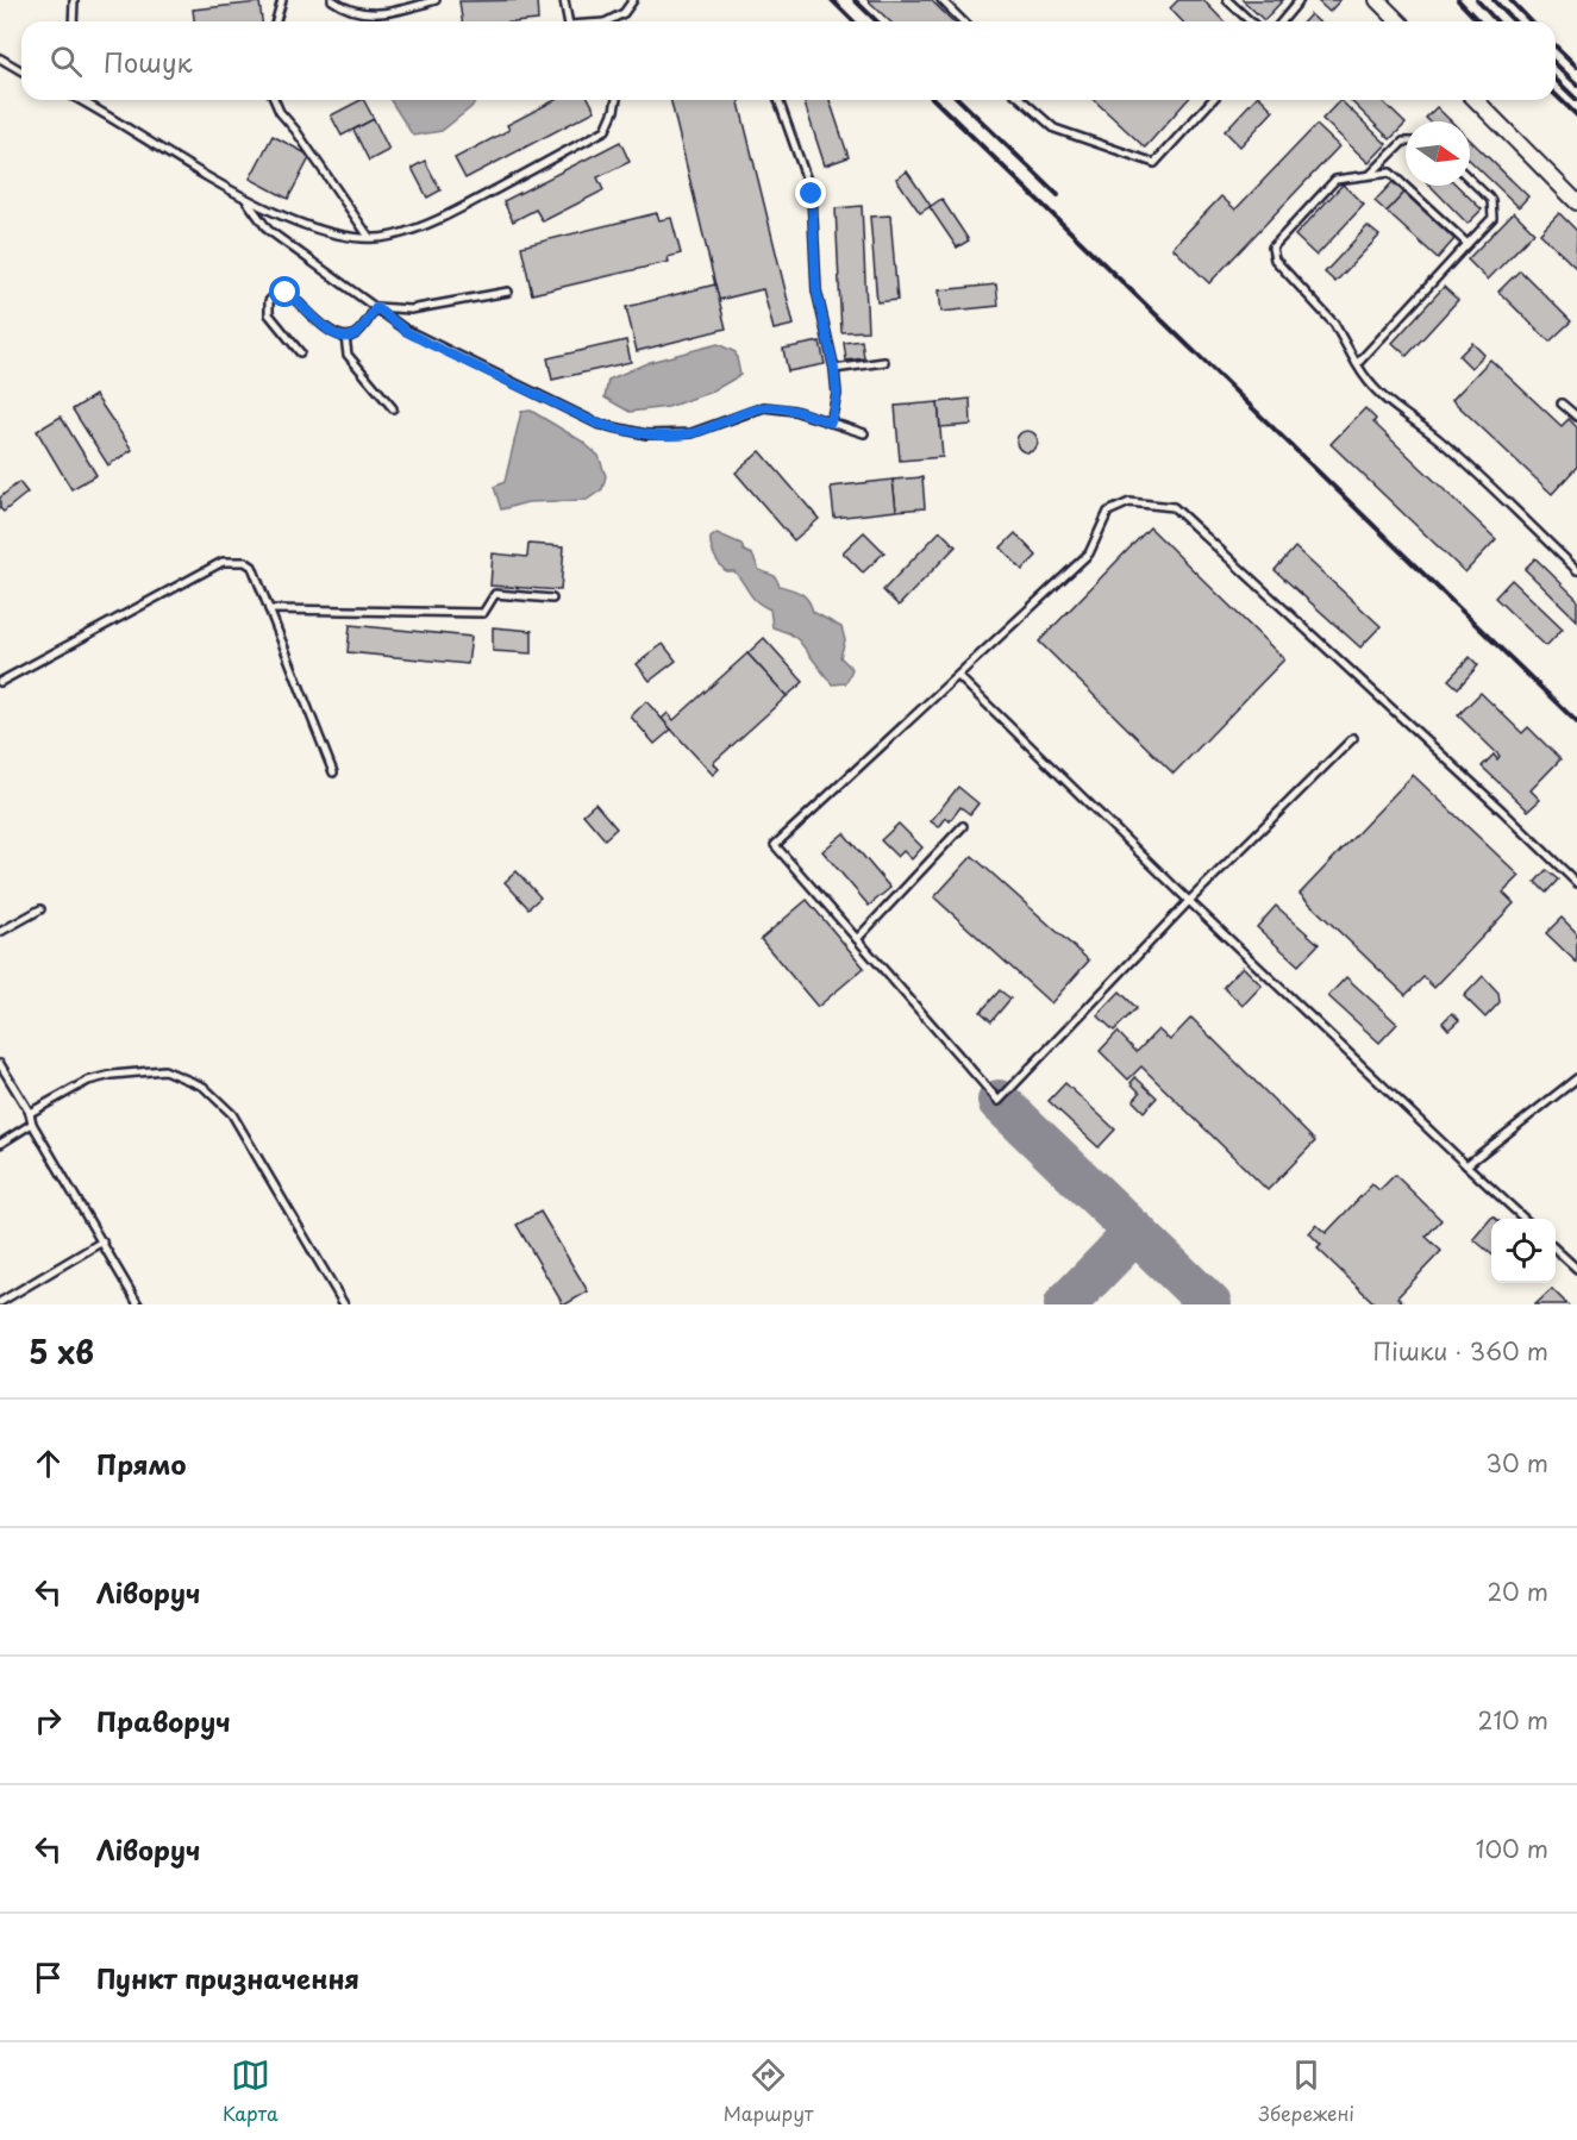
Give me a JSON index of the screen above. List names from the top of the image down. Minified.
{"north":"right","page":{"search":"Пошук","heading":["5 хв","Пішки · 360 m"],"list":[["Прямо","30 m"],["Ліворуч","20 m"],["Праворуч","210 m"],["Ліворуч","100 m"],"Пункт призначення"],"nav":["Карта","Маршрут","Збережені"]}}
